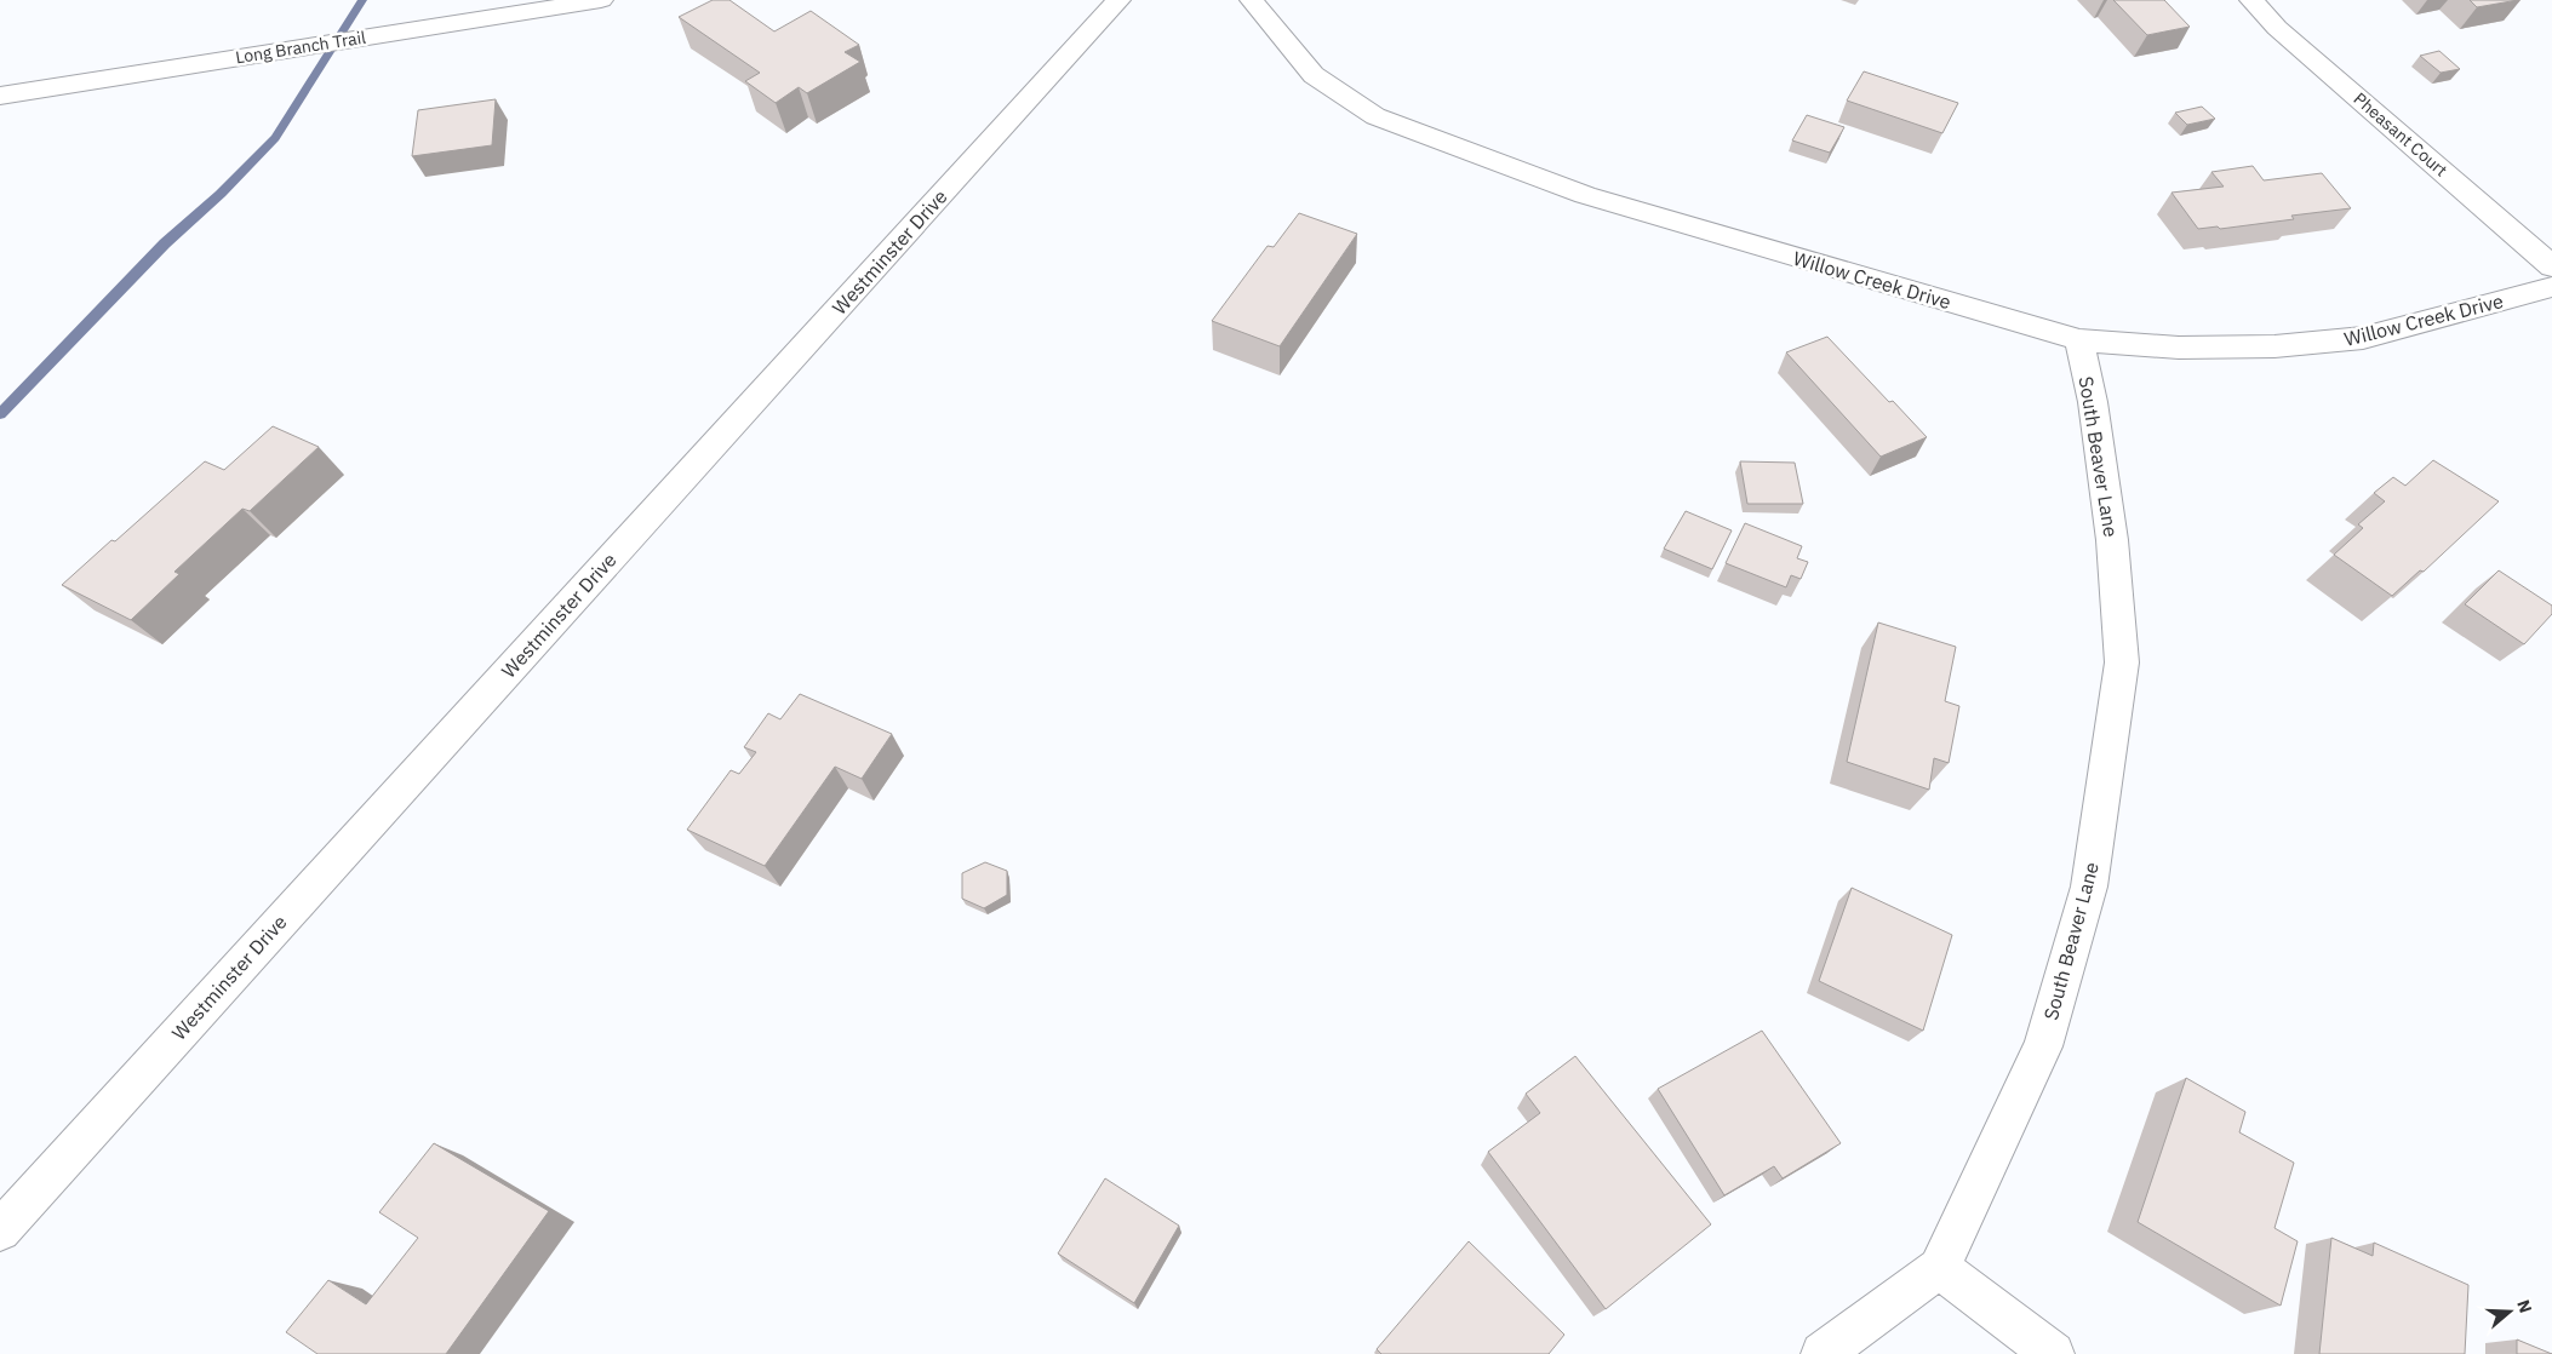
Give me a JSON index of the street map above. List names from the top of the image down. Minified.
{"streets":{"street":["Long Branch Trail","Pheasant Court","Westminster Drive","Willow Creek Drive","South Beaver Lane"]},"crossings":[["Willow Creek Drive","South Beaver Lane"]],"north":"right"}
